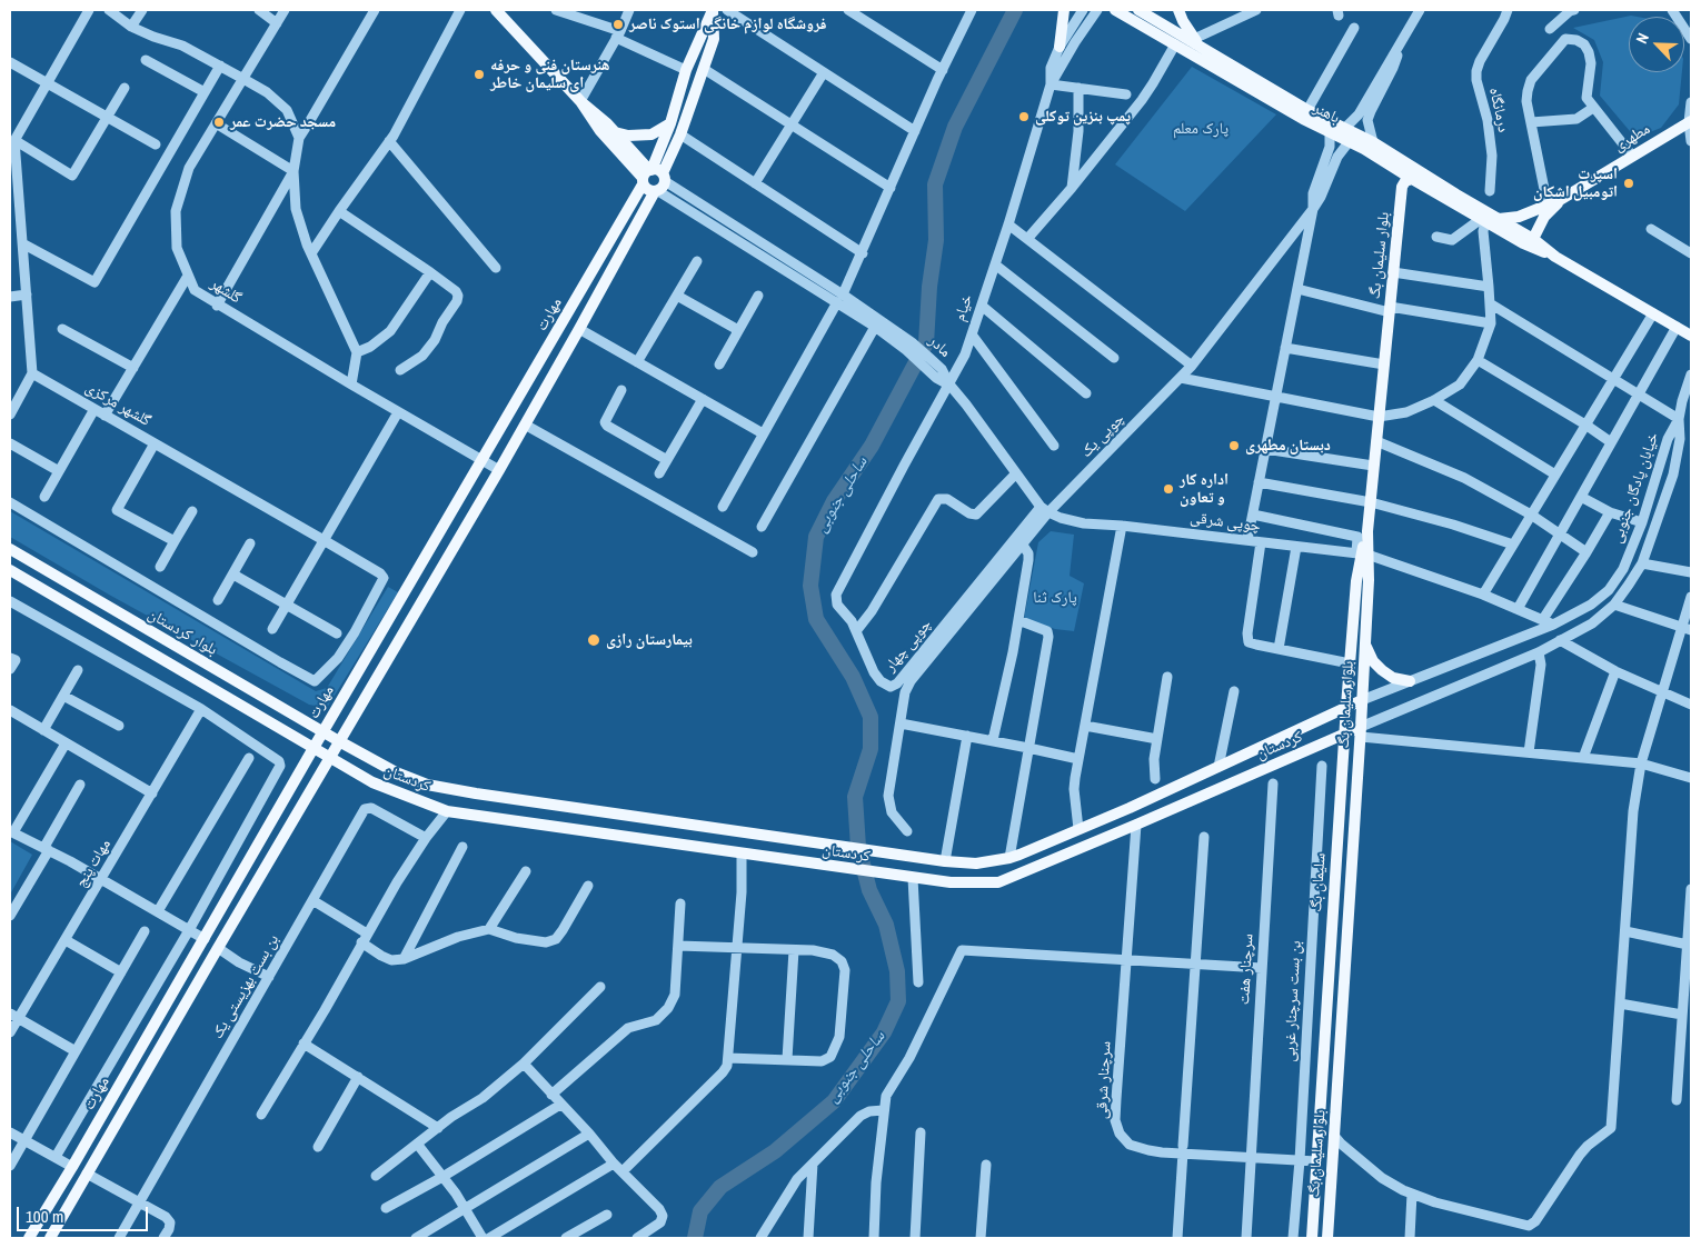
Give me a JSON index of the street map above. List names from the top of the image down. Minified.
{"streets":{"main road":["باهنر","مطهری","بلوار سلیمان بگ","مهارت","خیابان پادگان جنوبی","بلوار کردستان","کردستان","سلیمان بگ"],"street":["درمانگاه","گلشهر","خیام","مادر","گلشهر مرکزی","چوپی یک","چوپی شرقی","چوپی چهار","مهات پنج","سرچنار هفت","بن بست بهزیستی یک","بن بست سرچنار غربی","سرچنار شرقی"]},"crossings":[["باهنر","مطهری"],["باهنر","بلوار سلیمان بگ"],["باهنر","چوپی یک"],["بلوار سلیمان بگ","خیابان پادگان جنوبی"],["بلوار سلیمان بگ","چوپی شرقی"],["بلوار سلیمان بگ","کردستان"],["بلوار سلیمان بگ","سلیمان بگ"],["گلشهر","مهارت"],["خیام","مادر"],["خیام","چوپی چهار"],["مهارت","مادر"],["مهارت","بلوار کردستان"],["مهارت","کردستان"],["مادر","چوپی چهار"],["چوپی یک","چوپی شرقی"],["چوپی یک","چوپی چهار"],["خیابان پادگان جنوبی","چوپی شرقی"],["خیابان پادگان جنوبی","کردستان"],["خیابان پادگان جنوبی","سلیمان بگ"],["چوپی شرقی","چوپی چهار"],["چوپی شرقی","سلیمان بگ"],["بلوار کردستان","کردستان"],["کردستان","سلیمان بگ"],["کردستان","سرچنار شرقی"],["سلیمان بگ","سرچنار شرقی"],["سرچنار هفت","سرچنار شرقی"],["بن بست سرچنار غربی","سرچنار شرقی"]],"water":["ساحلی جنوبی"],"parks":["پارک معلم","پارک ثنا"],"places":["فروشگاه لوازم خانگى استوک ناصر","هنرستان فنی و حرفه ای سلیمان خاطر","پمپ بنزین توکلی","مسجد حضرت عمر","اسپرت اتومبیل اشکان","دبستان مطهری","اداره کار و تعاون","بیمارستان رازی"],"scale_bar":"100 m","north":"top left"}
